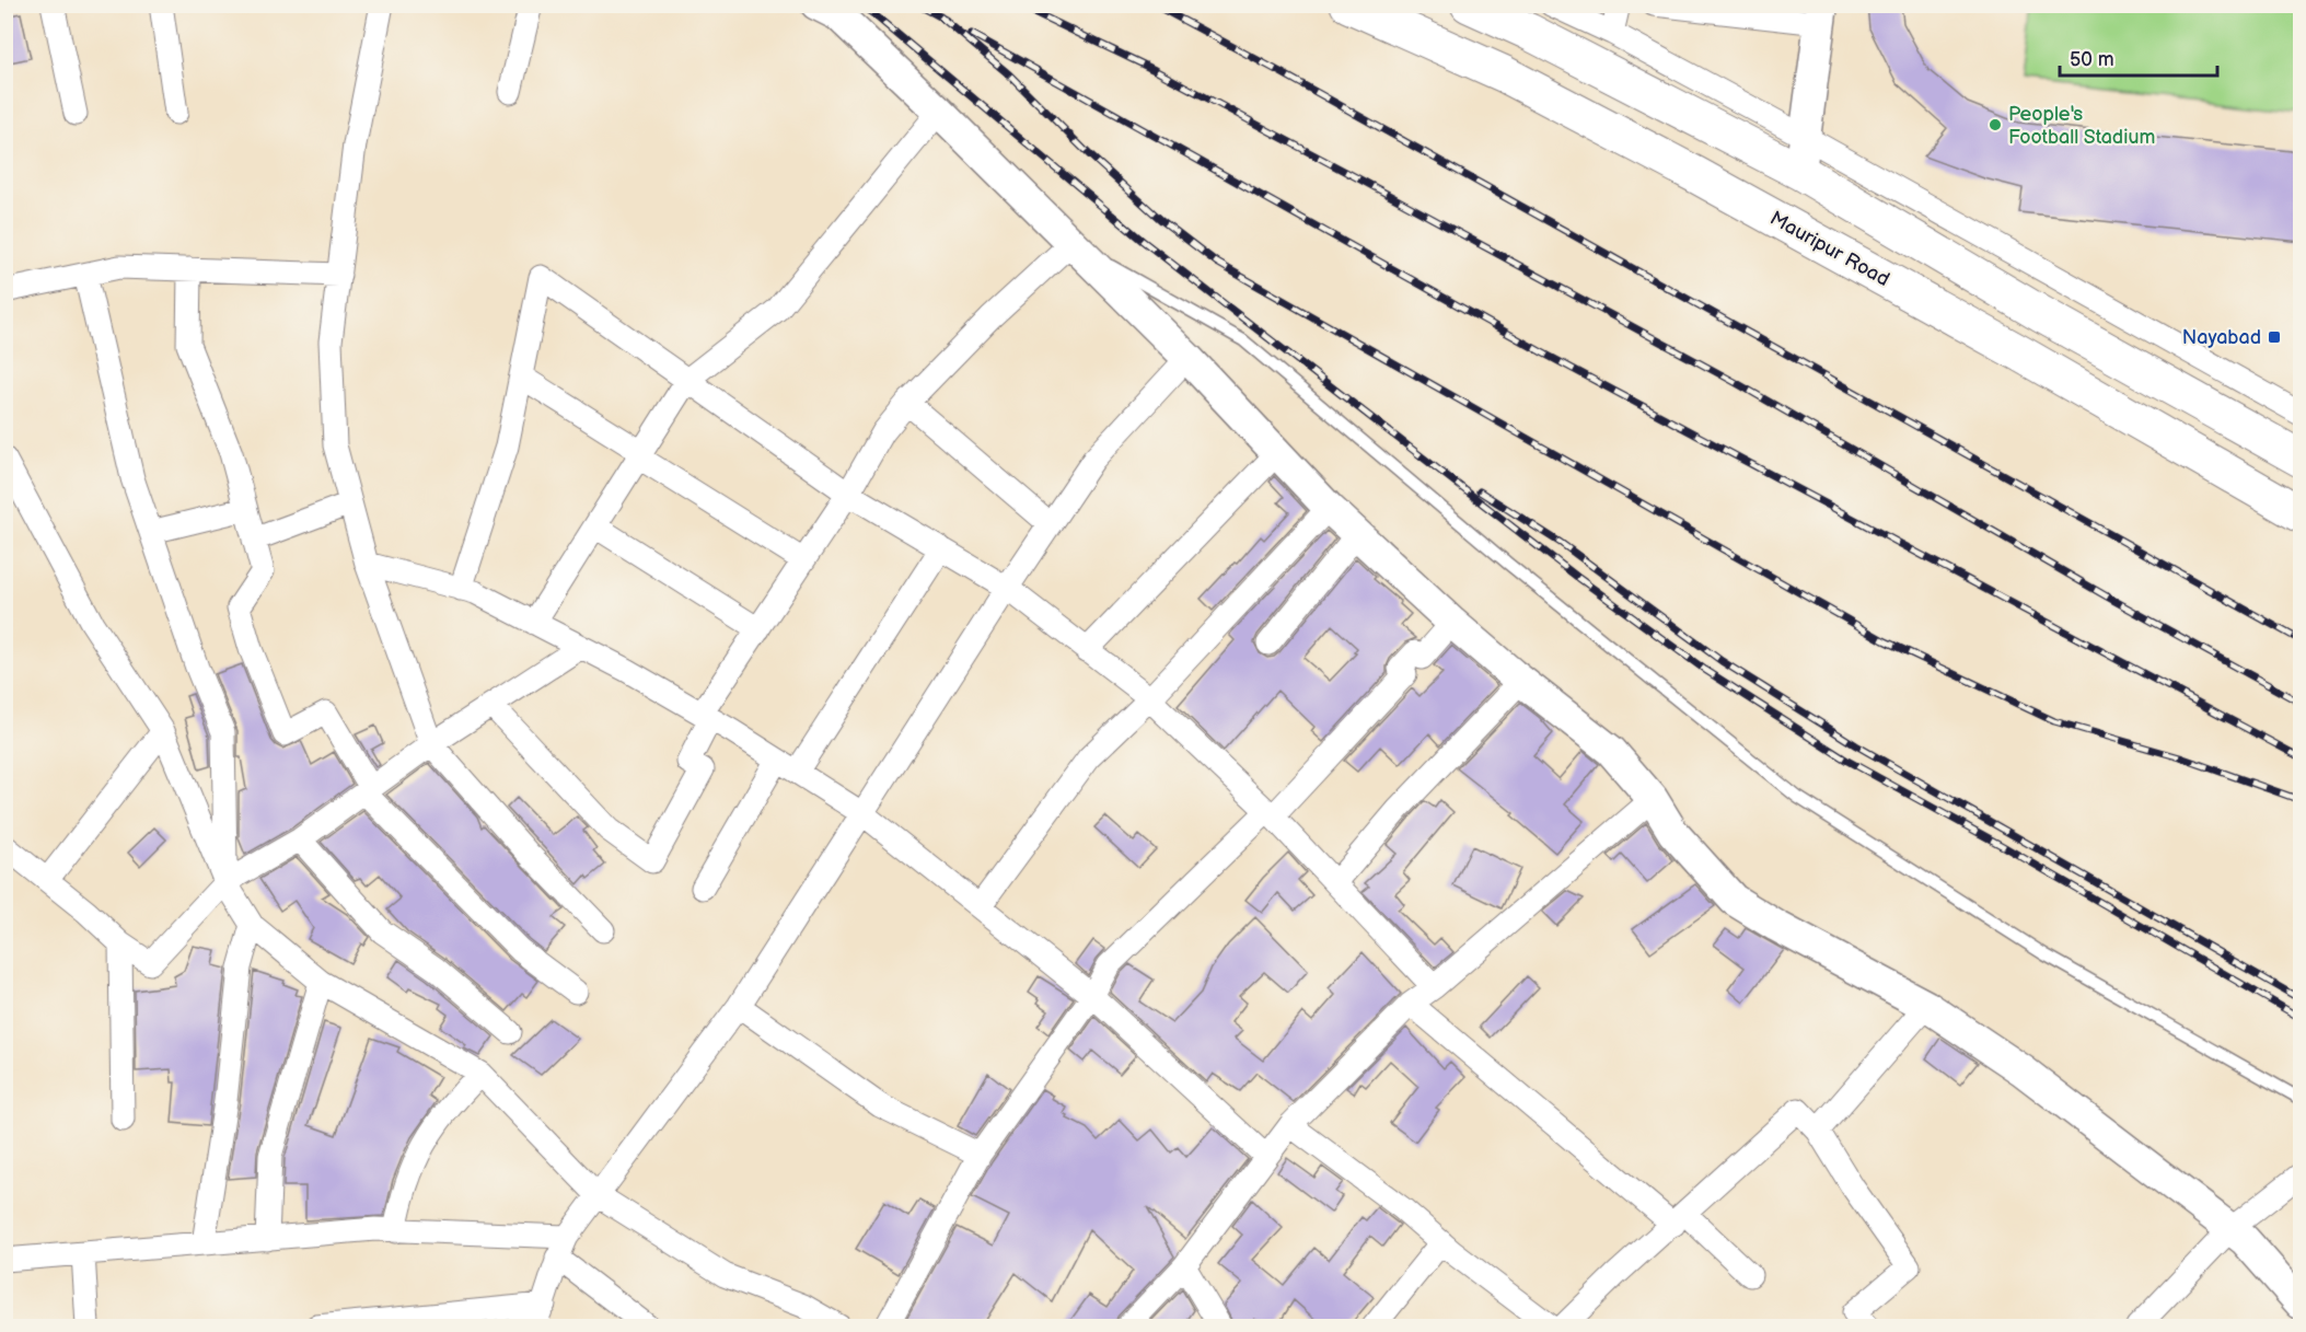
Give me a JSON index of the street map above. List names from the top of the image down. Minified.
{"streets":{"highway":["Mauripur Road"]},"places":{"other":["People's Football Stadium"],"transit":["Nayabad"]},"scale_bar":"50 m"}
